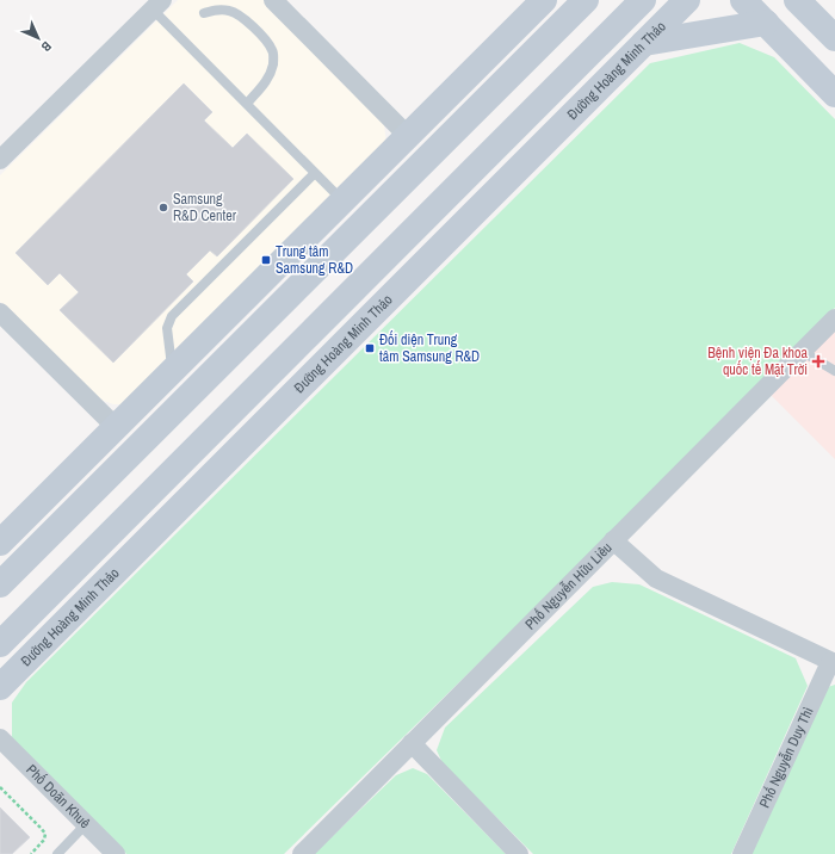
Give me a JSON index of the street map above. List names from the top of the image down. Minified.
{"streets":{"main road":["Đường Hoàng Minh Thảo"],"street":["Phố Nguyễn Hữu Liêu","Phố Nguyễn Duy Thì","Phố Doãn Khuê"]},"places":{"other":["Samsung R&D Center"],"transit":["Trung tâm Samsung R&D","Đối diện Trung tâm Samsung R&D"],"health":["Bệnh viện Đa khoa quốc tế Mặt Trời"]},"north":"bottom right"}
